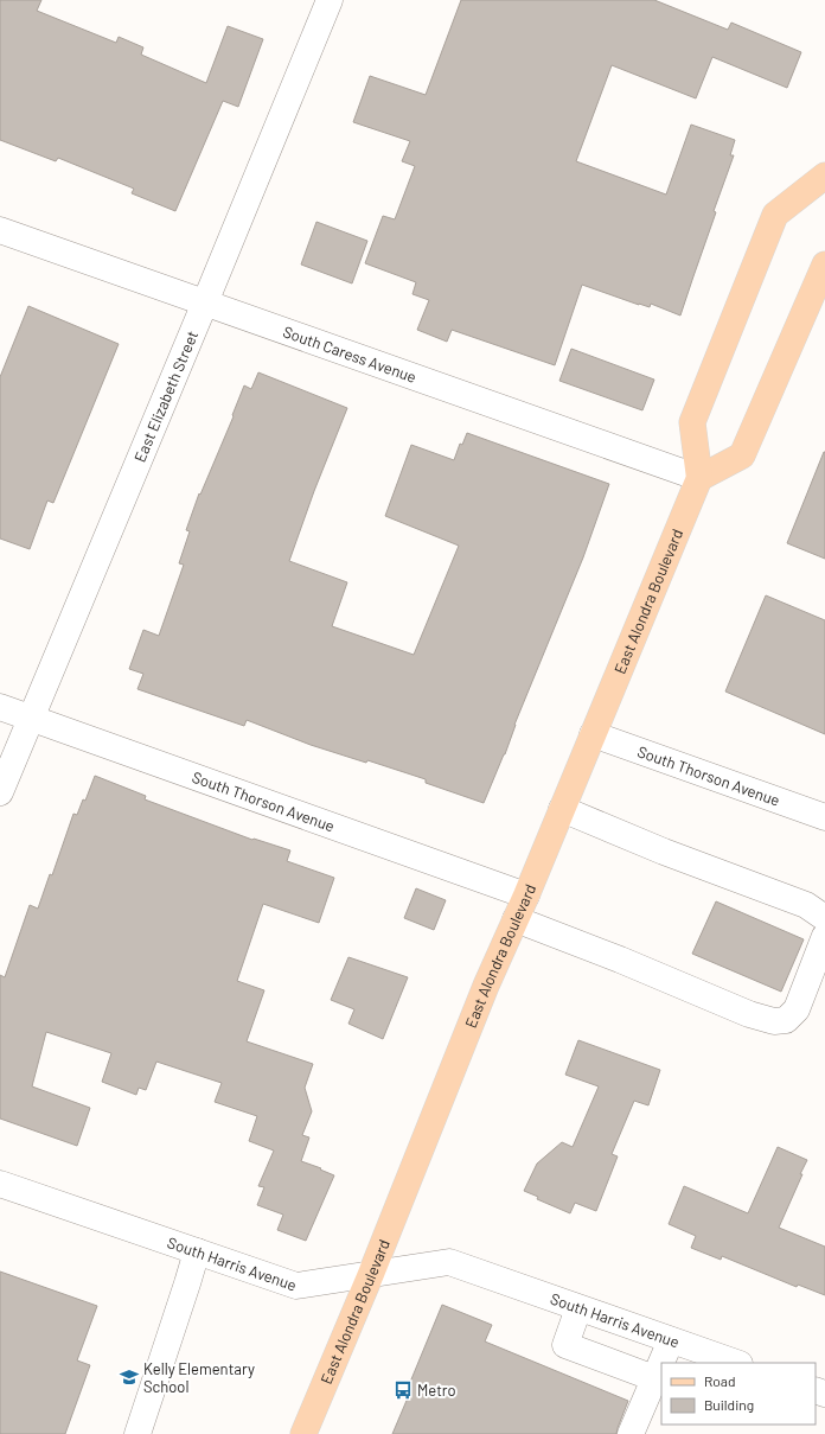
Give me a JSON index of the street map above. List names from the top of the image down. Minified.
{"streets":{"main road":["East Alondra Boulevard"],"street":["South Caress Avenue","East Elizabeth Street","South Thorson Avenue","South Harris Avenue"]},"crossings":[["South Caress Avenue","East Elizabeth Street"],["South Caress Avenue","East Alondra Boulevard"],["East Elizabeth Street","South Thorson Avenue"],["East Alondra Boulevard","South Thorson Avenue"],["East Alondra Boulevard","South Harris Avenue"]],"places":{"school or university":["Kelly Elementary School"],"bus stop":["Metro"]},"legend":["Road","Building"]}
